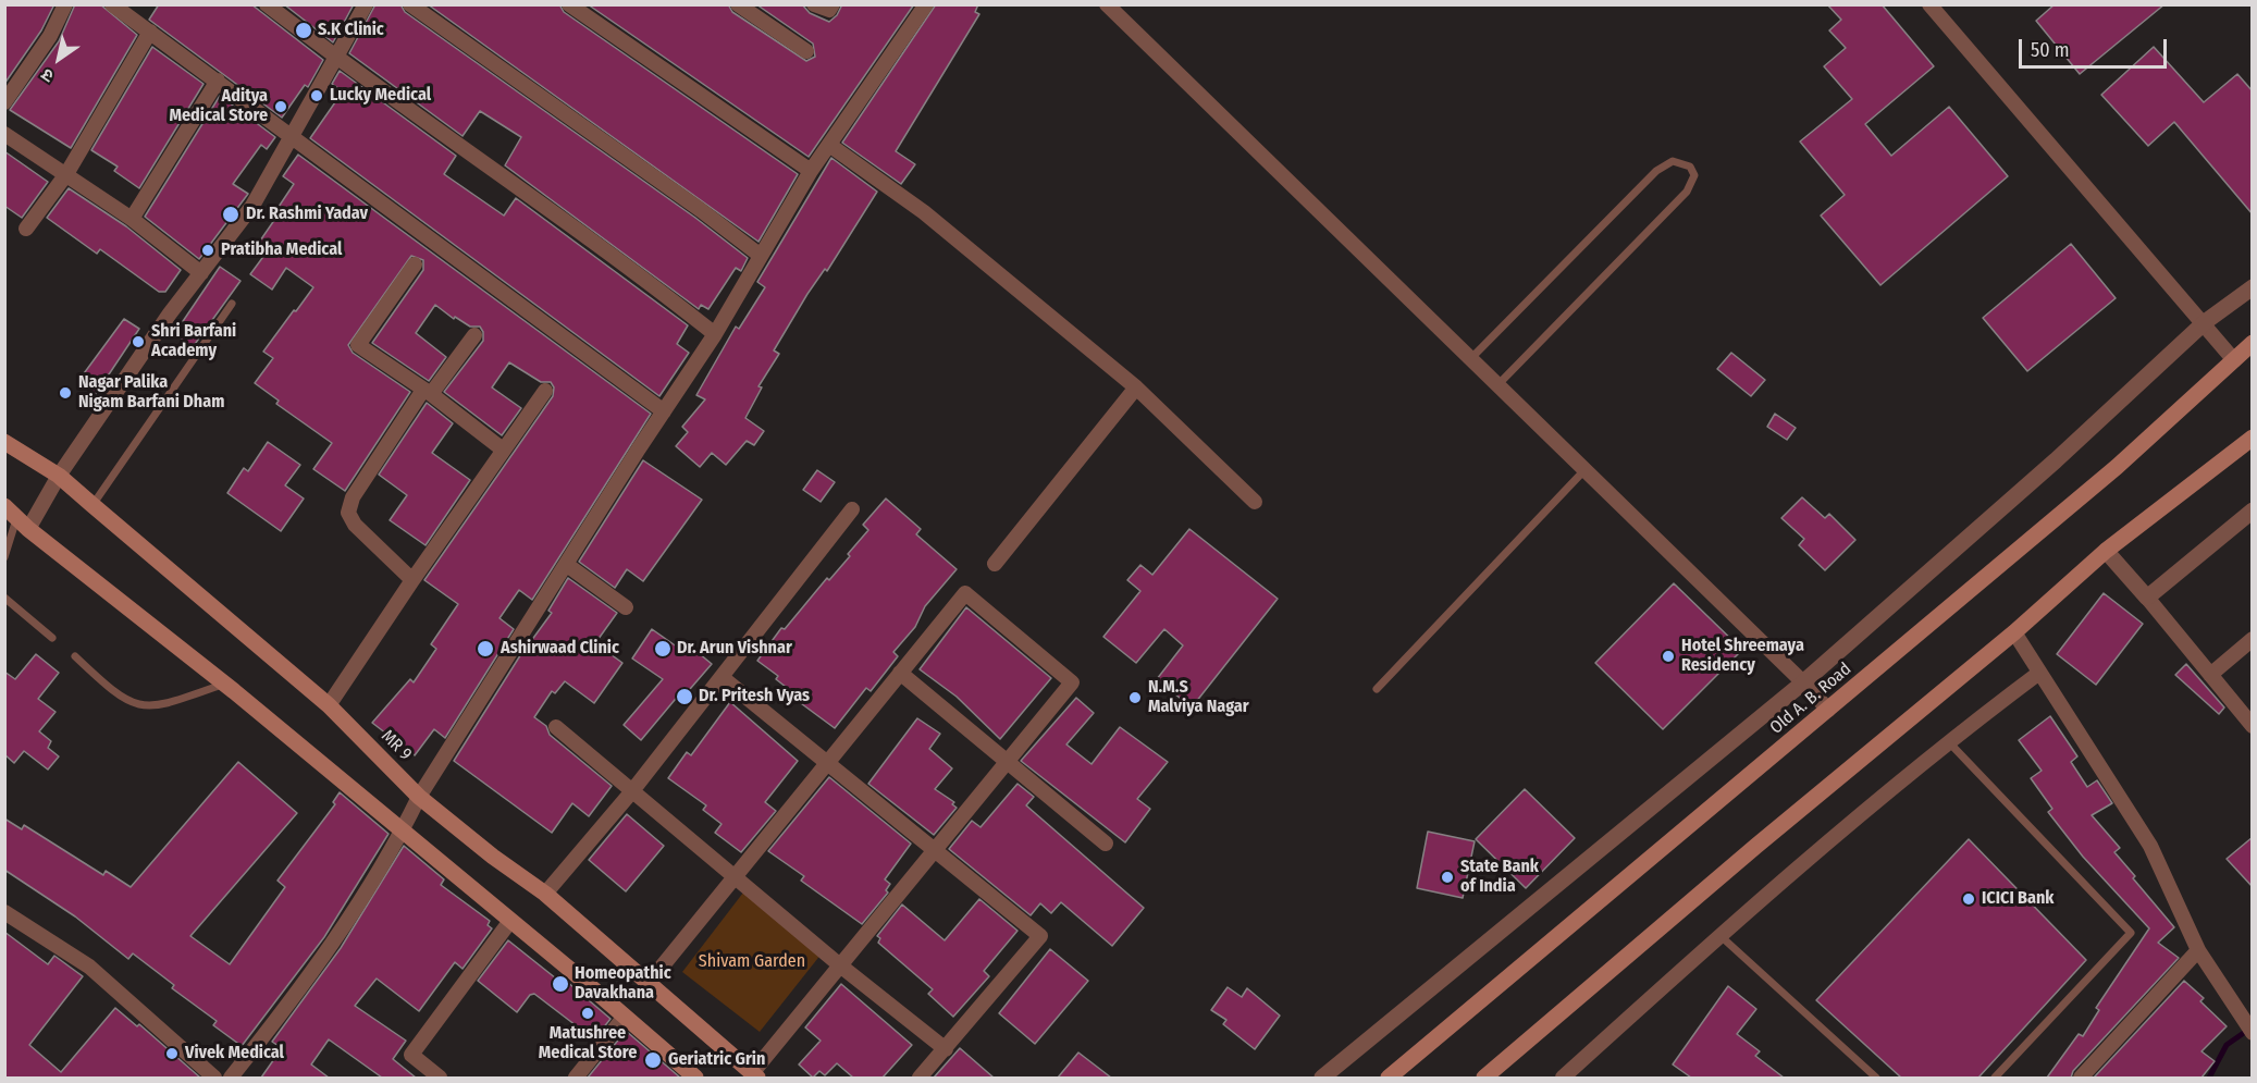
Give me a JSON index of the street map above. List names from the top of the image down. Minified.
{"streets":{"main road":["Old A. B. Road","MR 9"]},"parks":["Shivam Garden"],"places":["S.K Clinic","Lucky Medical","Aditya Medical Store","Dr. Rashmi Yadav","Pratibha Medical","Shri Barfani Academy","Nagar Palika Nigam Barfani Dham","Ashirwaad Clinic","Dr. Arun Vishnar","Hotel Shreemaya Residency","Dr. Pritesh Vyas","N.M.S Malviya Nagar","State Bank of India","ICICI Bank","Homeopathic Davakhana","Matushree Medical Store","Vivek Medical","Geriatric Grin"],"scale_bar":"50 m","north":"bottom left"}
